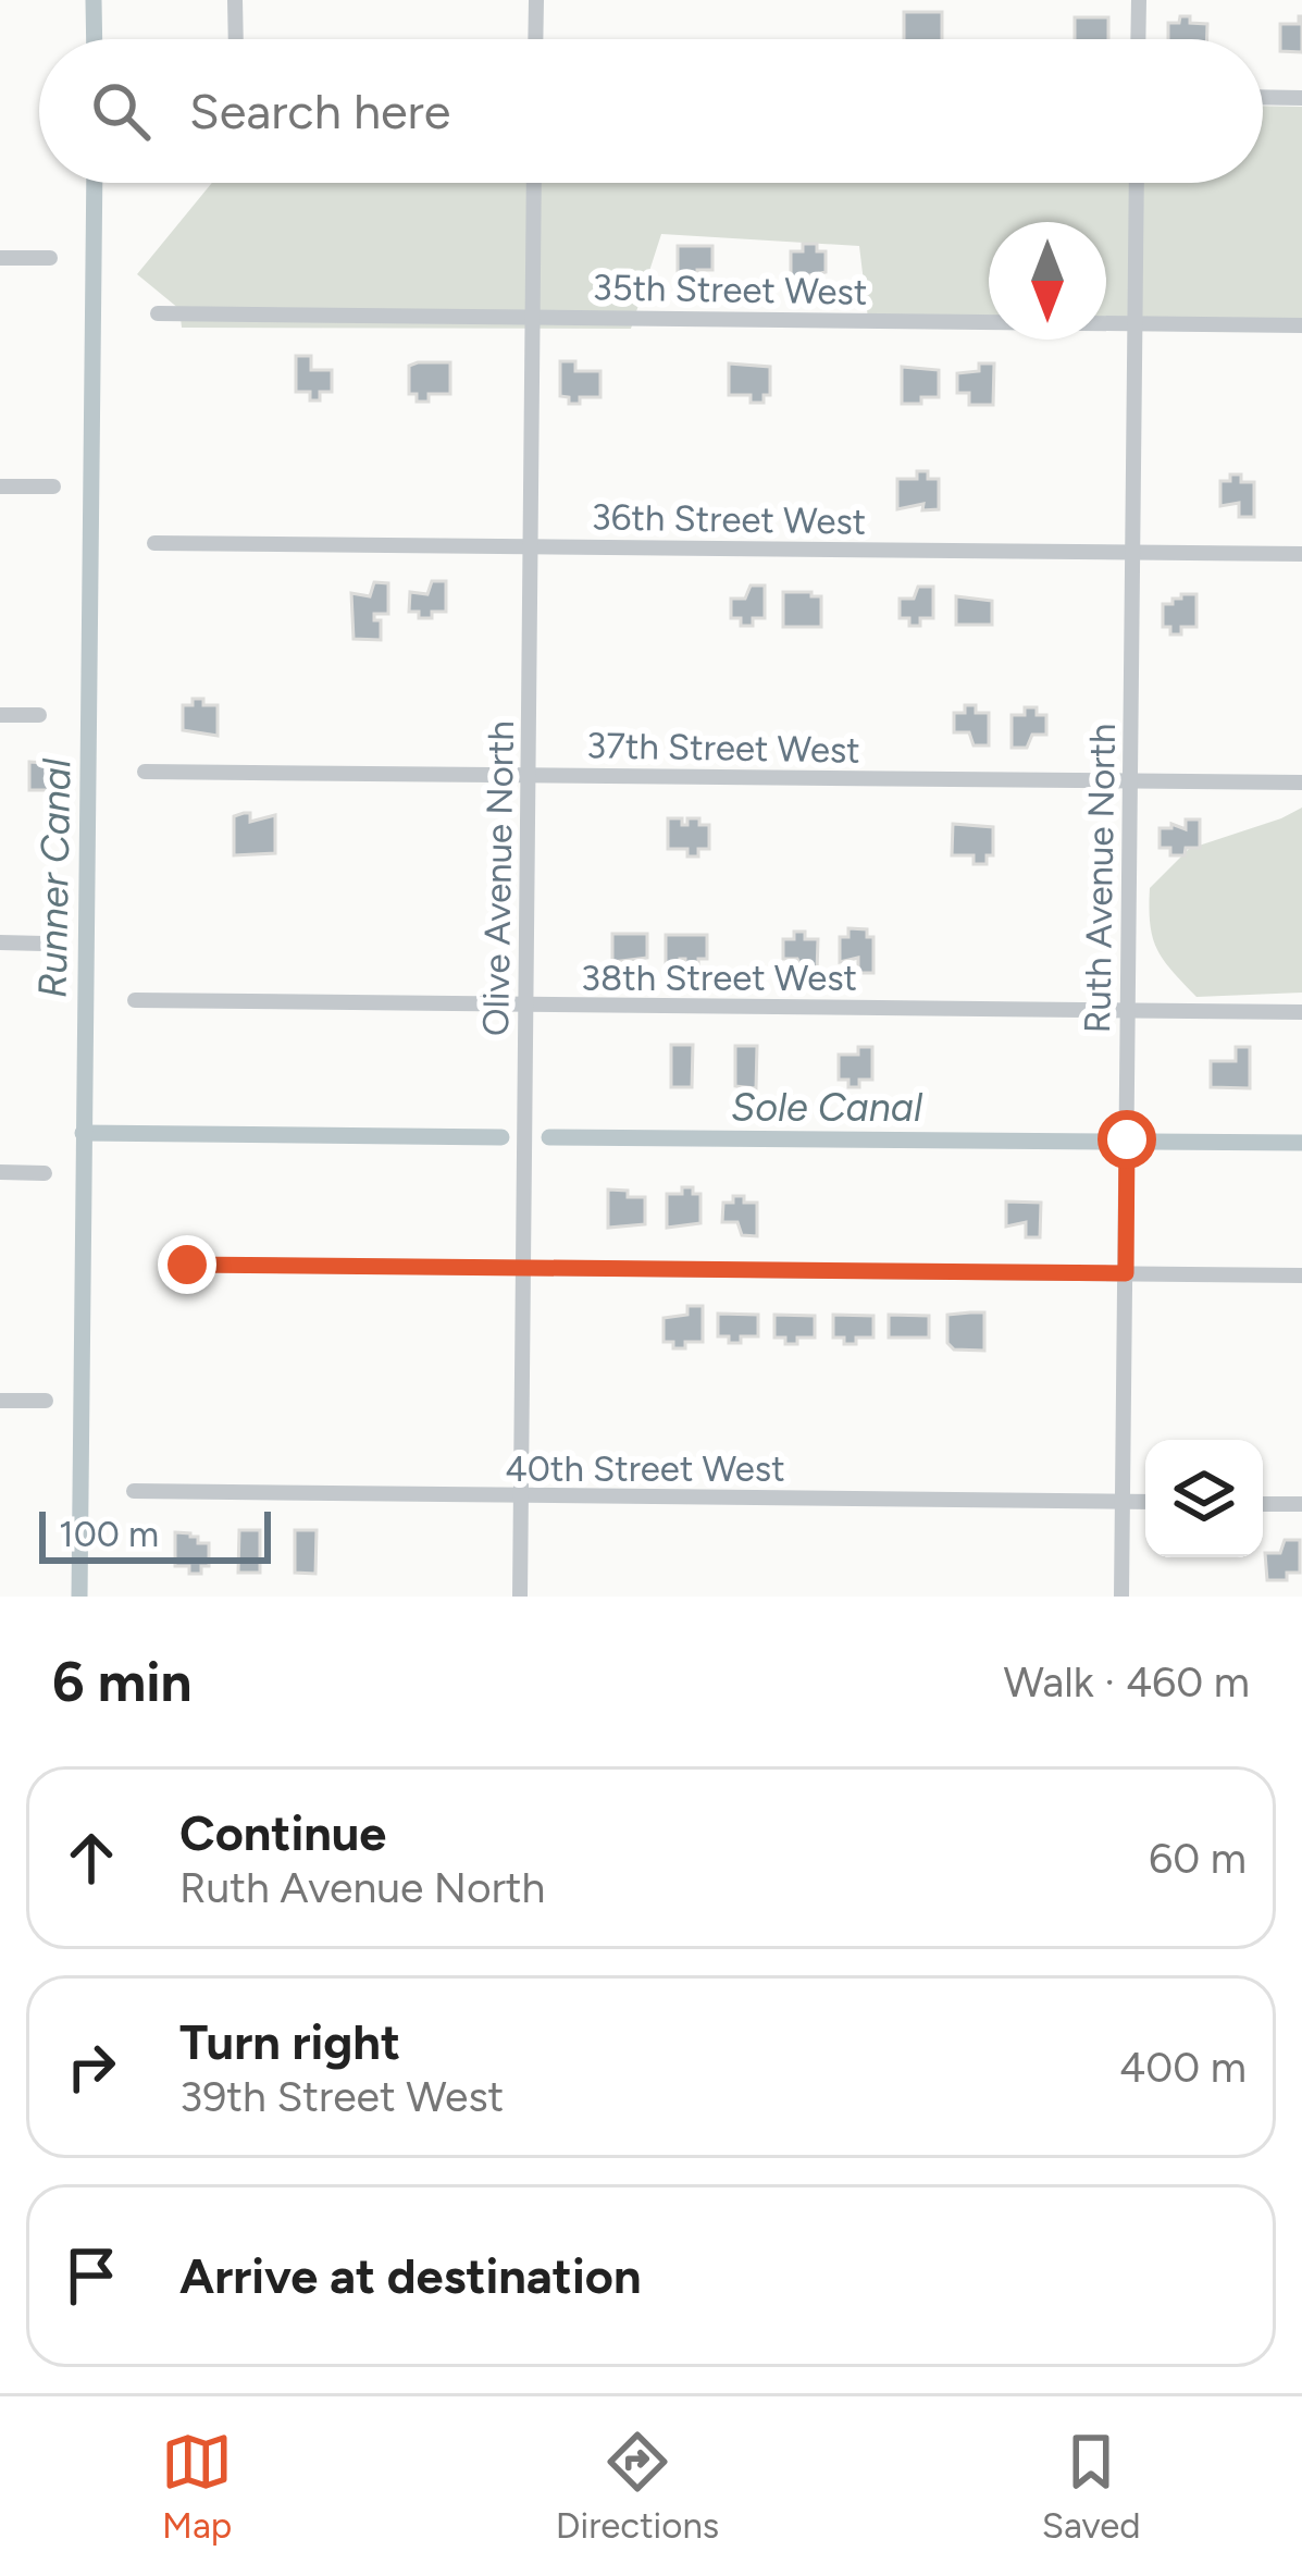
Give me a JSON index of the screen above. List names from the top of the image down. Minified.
{"streets":{"street":["35th Street West","36th Street West","37th Street West","Olive Avenue North","Ruth Avenue North","38th Street West","40th Street West"]},"crossings":[["35th Street West","Olive Avenue North"],["35th Street West","Ruth Avenue North"],["36th Street West","Olive Avenue North"],["36th Street West","Ruth Avenue North"],["37th Street West","Olive Avenue North"],["37th Street West","Ruth Avenue North"],["Olive Avenue North","38th Street West"],["Olive Avenue North","40th Street West"],["Ruth Avenue North","38th Street West"],["Ruth Avenue North","40th Street West"]],"water":["Runner Canal","Sole Canal"],"scale_bar":"100 m","north":"bottom","page":{"search":"Search here","scale":"100 m","heading":["6 min","Walk · 460 m"],"list":[["Continue","Ruth Avenue North","60 m"],["Turn right","39th Street West","400 m"],"Arrive at destination"],"nav":["Map","Directions","Saved"]}}
